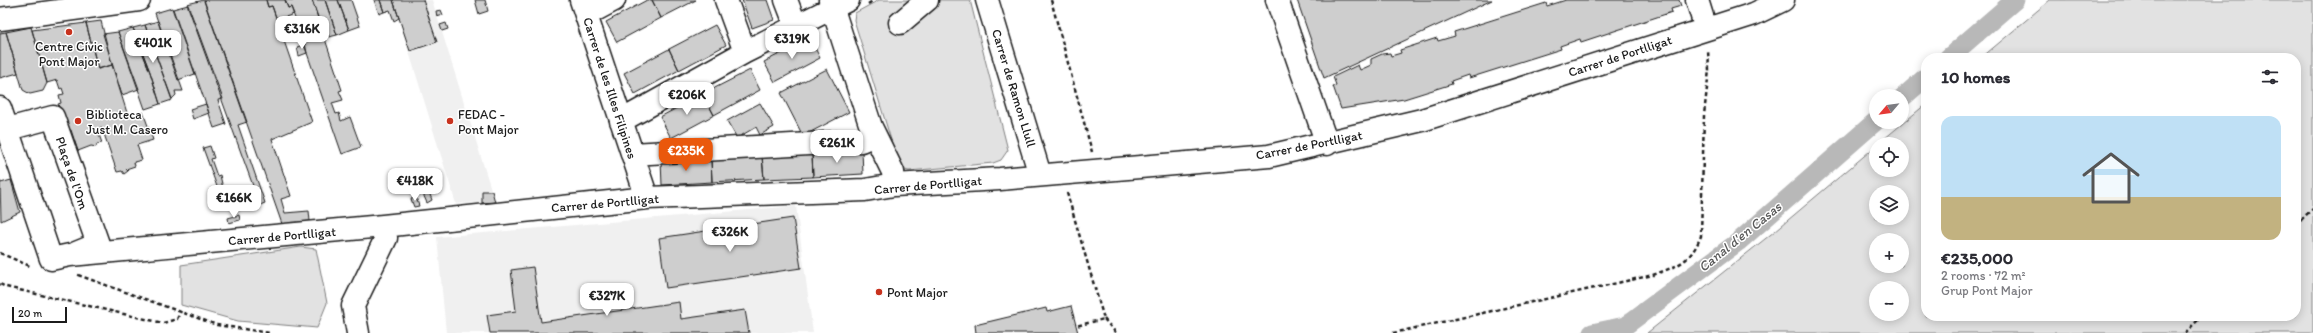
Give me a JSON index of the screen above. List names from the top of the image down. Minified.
{"streets":{"street":["Carrer de Portlligat","Carrer de les Illes Filipines","Carrer de Ramon Llull","Plaça de l'Om"]},"crossings":[["Carrer de Portlligat","Carrer de les Illes Filipines"],["Carrer de Portlligat","Carrer de Ramon Llull"],["Carrer de Portlligat","Plaça de l'Om"]],"water":["Canal d'en Casas"],"places":["Centre Cívic Pont Major","Biblioteca Just M. Casero","FEDAC - Pont Major","Pont Major"],"scale_bar":"20 m","north":"bottom left","page":{"price":["€316K","€319K","€401K","€206K","€261K","€235K","€418K","€166K","€326K","€327K"],"heading":"10 homes","map_buttons":["+","−"],"list":[{"name":"€235,000","note":"2 rooms · 72 m² · Grup Pont Major"}],"scale":"20 m"}}
